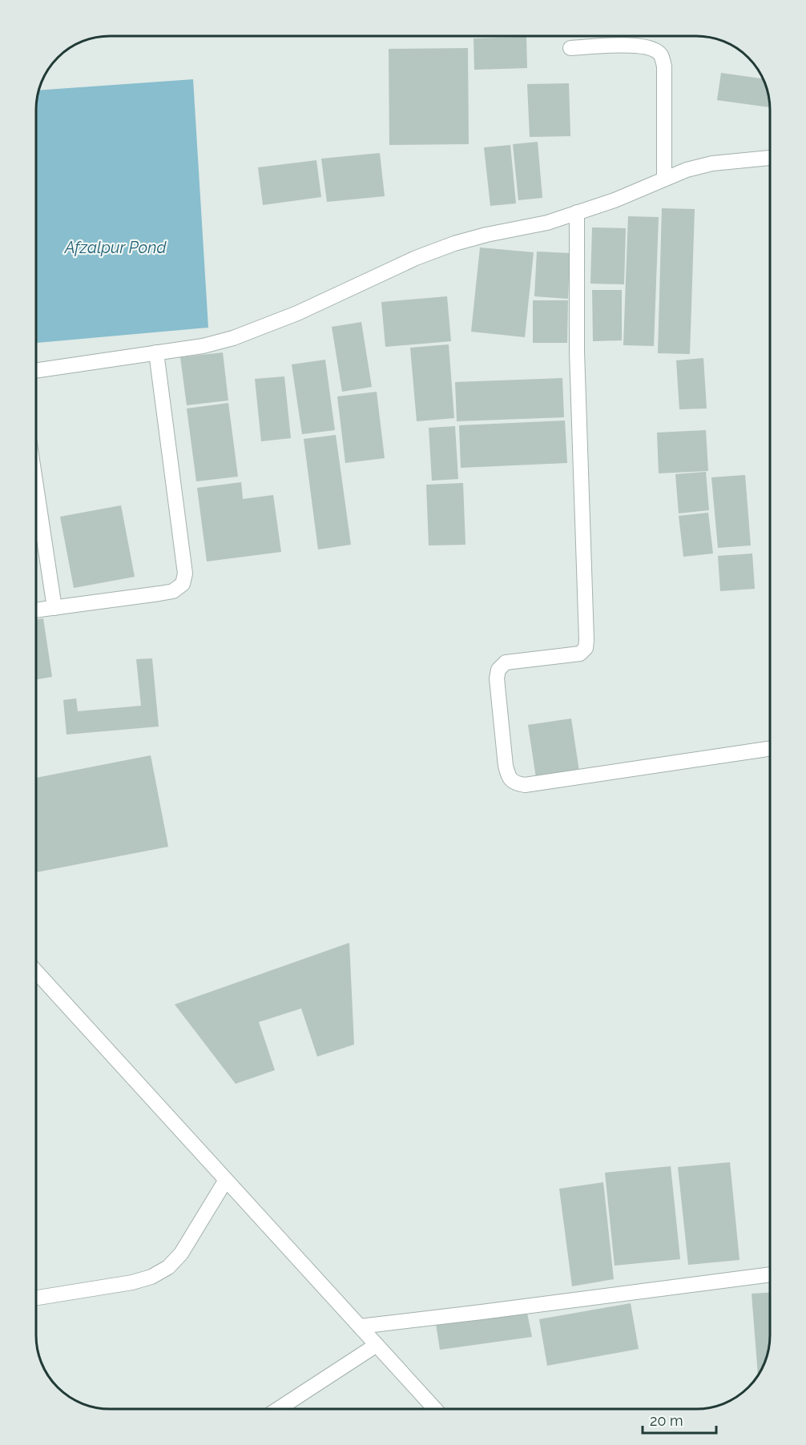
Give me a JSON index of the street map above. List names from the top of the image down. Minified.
{"water":["Afzalpur Pond"],"scale_bar":"20 m"}
